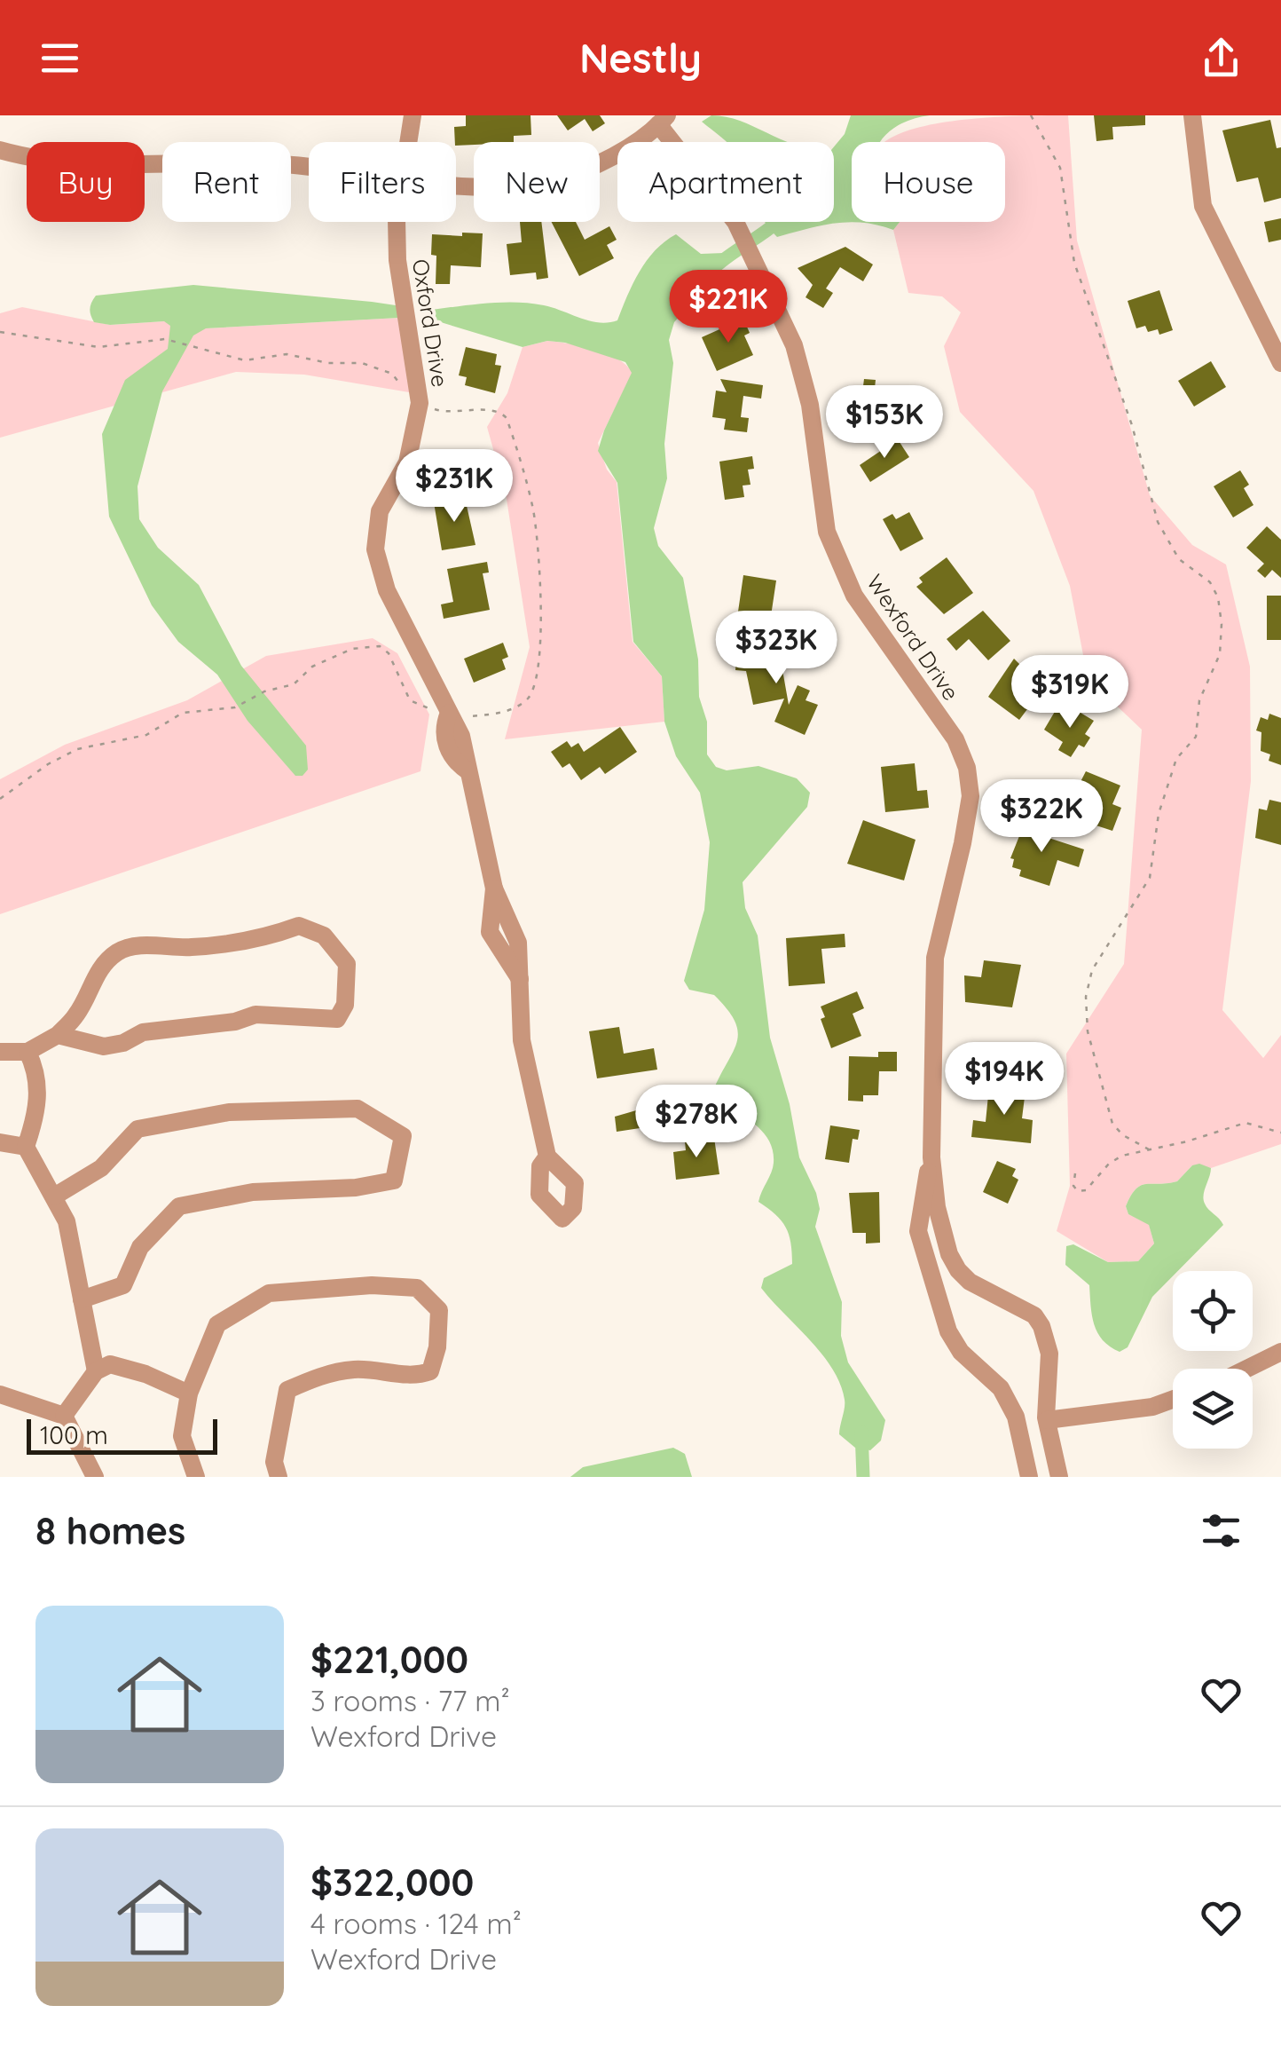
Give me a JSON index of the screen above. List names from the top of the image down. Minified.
{"streets":{"street":["Oxford Drive","Wexford Drive"]},"scale_bar":"100 m","page":{"header":"Nestly","chip":["Buy","Rent","Filters","New","Apartment","House"],"price":["$221K","$153K","$231K","$323K","$319K","$322K","$194K","$278K"],"scale":"100 m","heading":"8 homes","list":[{"name":"$221,000","note":"3 rooms · 77 m² · Wexford Drive"},{"name":"$322,000","note":"4 rooms · 124 m² · Wexford Drive"}]}}
